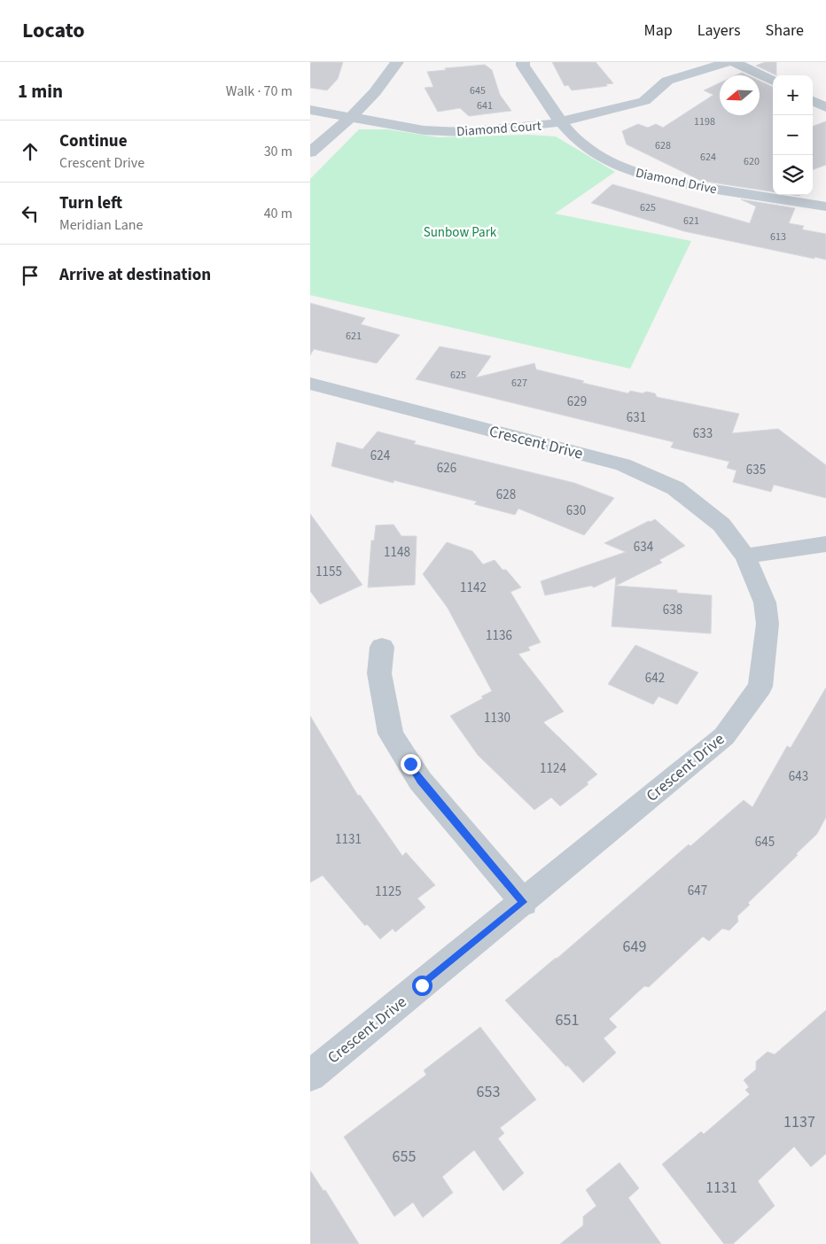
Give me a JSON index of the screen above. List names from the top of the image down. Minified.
{"streets":{"street":["Diamond Court","Diamond Drive","Crescent Drive"]},"crossings":[["Diamond Court","Diamond Drive"]],"parks":["Sunbow Park"],"house_numbers":["645","641","1198","628","624","620","625","621","613","621","625","627","629","631","633","624","626","635","628","630","634","1148","1155","1142","638","1136","642","1130","1124","643","1131","645","647","1125","649","651","653","1137","655","1131"],"north":"left","page":{"header":"Locato","nav":["Map","Layers","Share"],"heading":["1 min","Walk · 70 m"],"map_buttons":["+","−"],"list":[["Continue","Crescent Drive","30 m"],["Turn left","Meridian Lane","40 m"],"Arrive at destination"]}}
